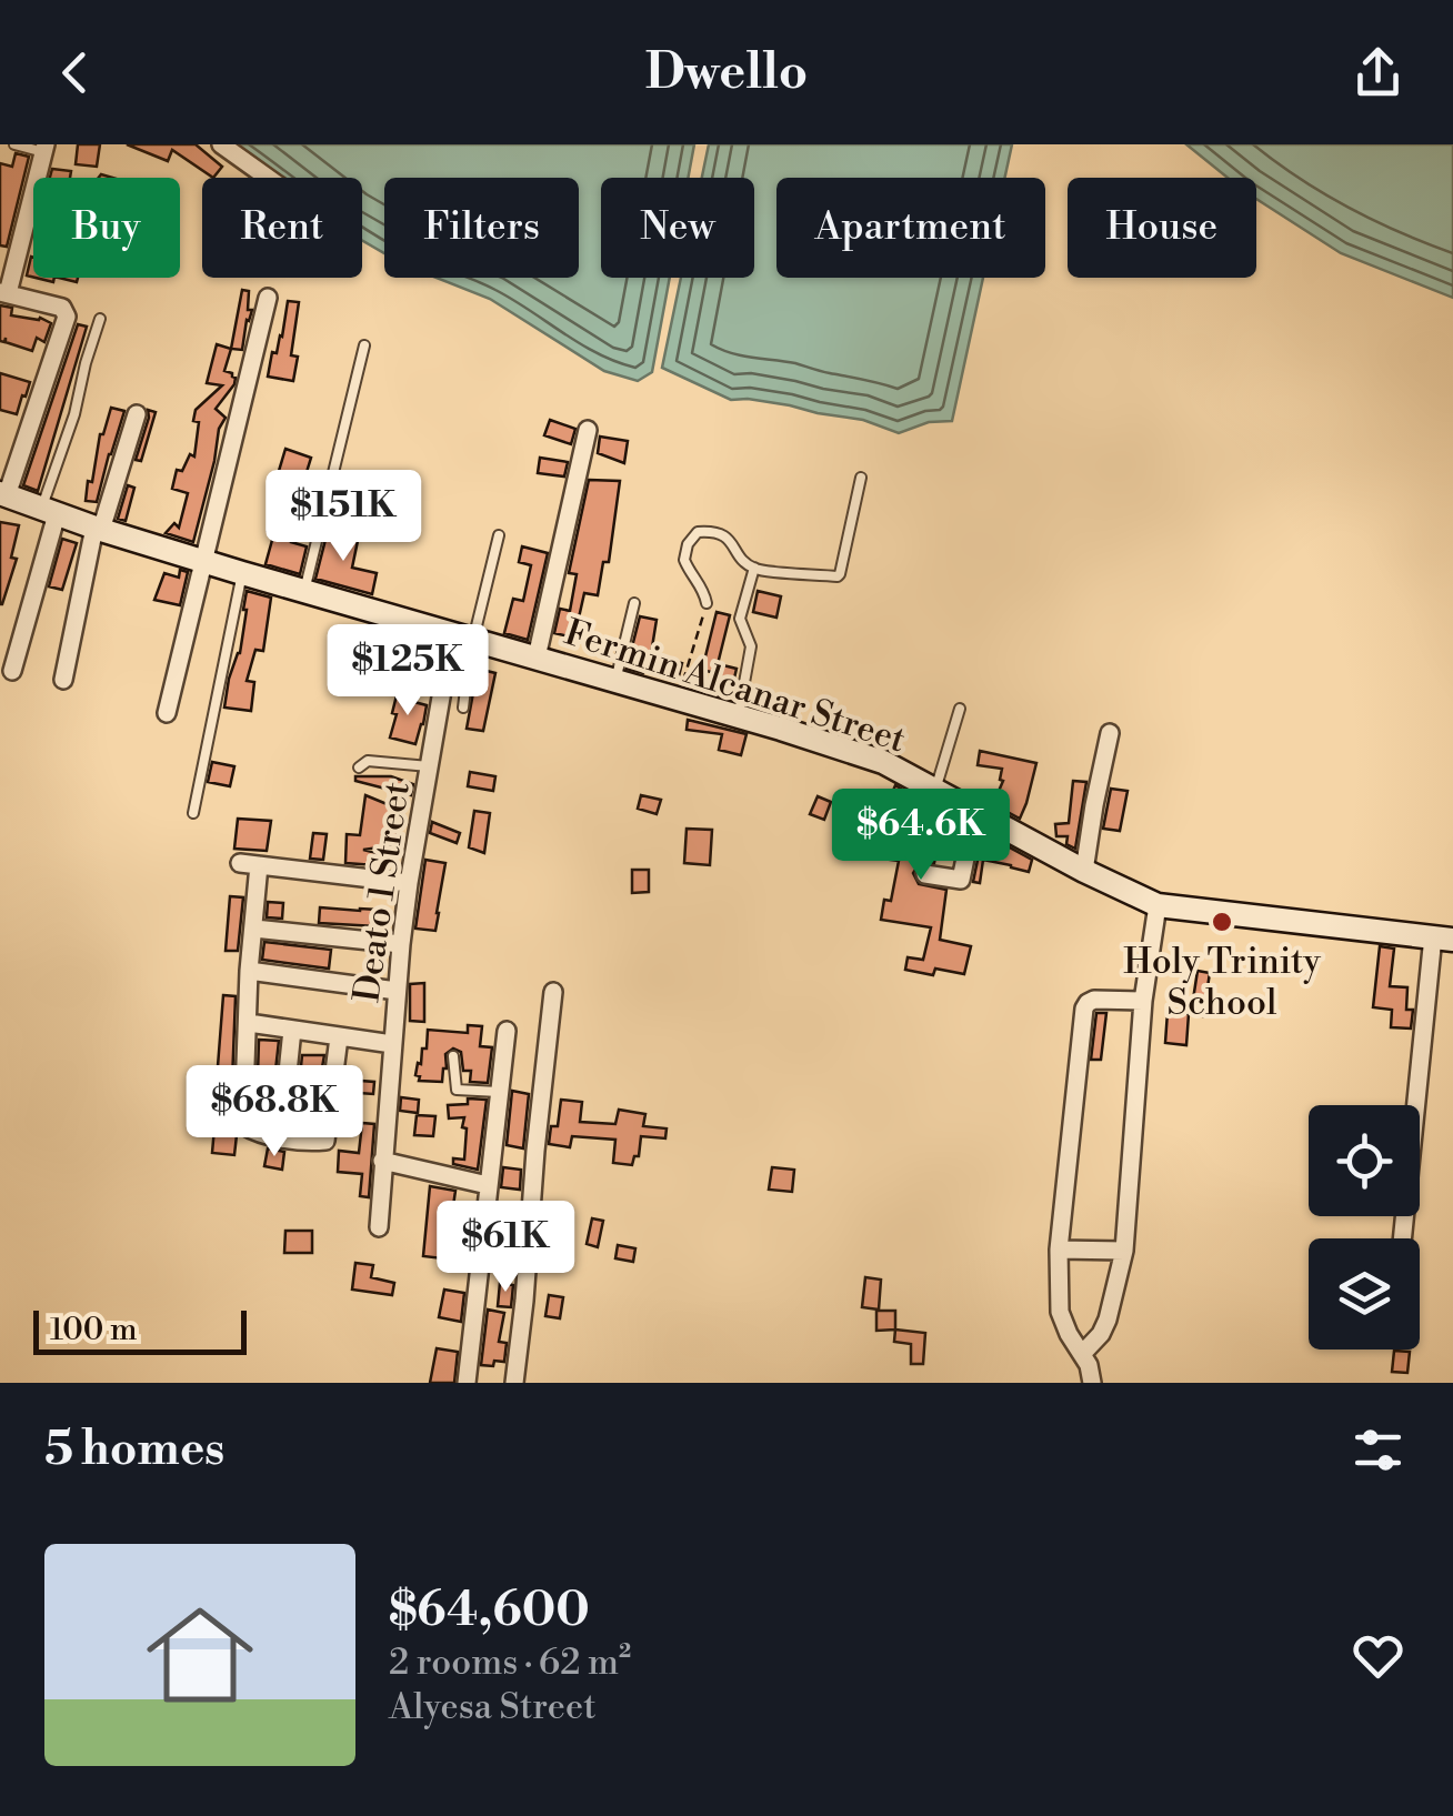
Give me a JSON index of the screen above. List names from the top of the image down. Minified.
{"streets":{"main road":["Fermin Alcanar Street"],"street":["Deato 1 Street"]},"crossings":[["Fermin Alcanar Street","Deato 1 Street"]],"places":["Holy Trinity School"],"scale_bar":"100 m","page":{"header":"Dwello","chip":["Buy","Rent","Filters","New","Apartment","House"],"price":["$151K","$125K","$64.6K","$68.8K","$61K"],"scale":"100 m","heading":"5 homes","list":[{"name":"$64,600","note":"2 rooms · 62 m² · Alyesa Street"}]}}
